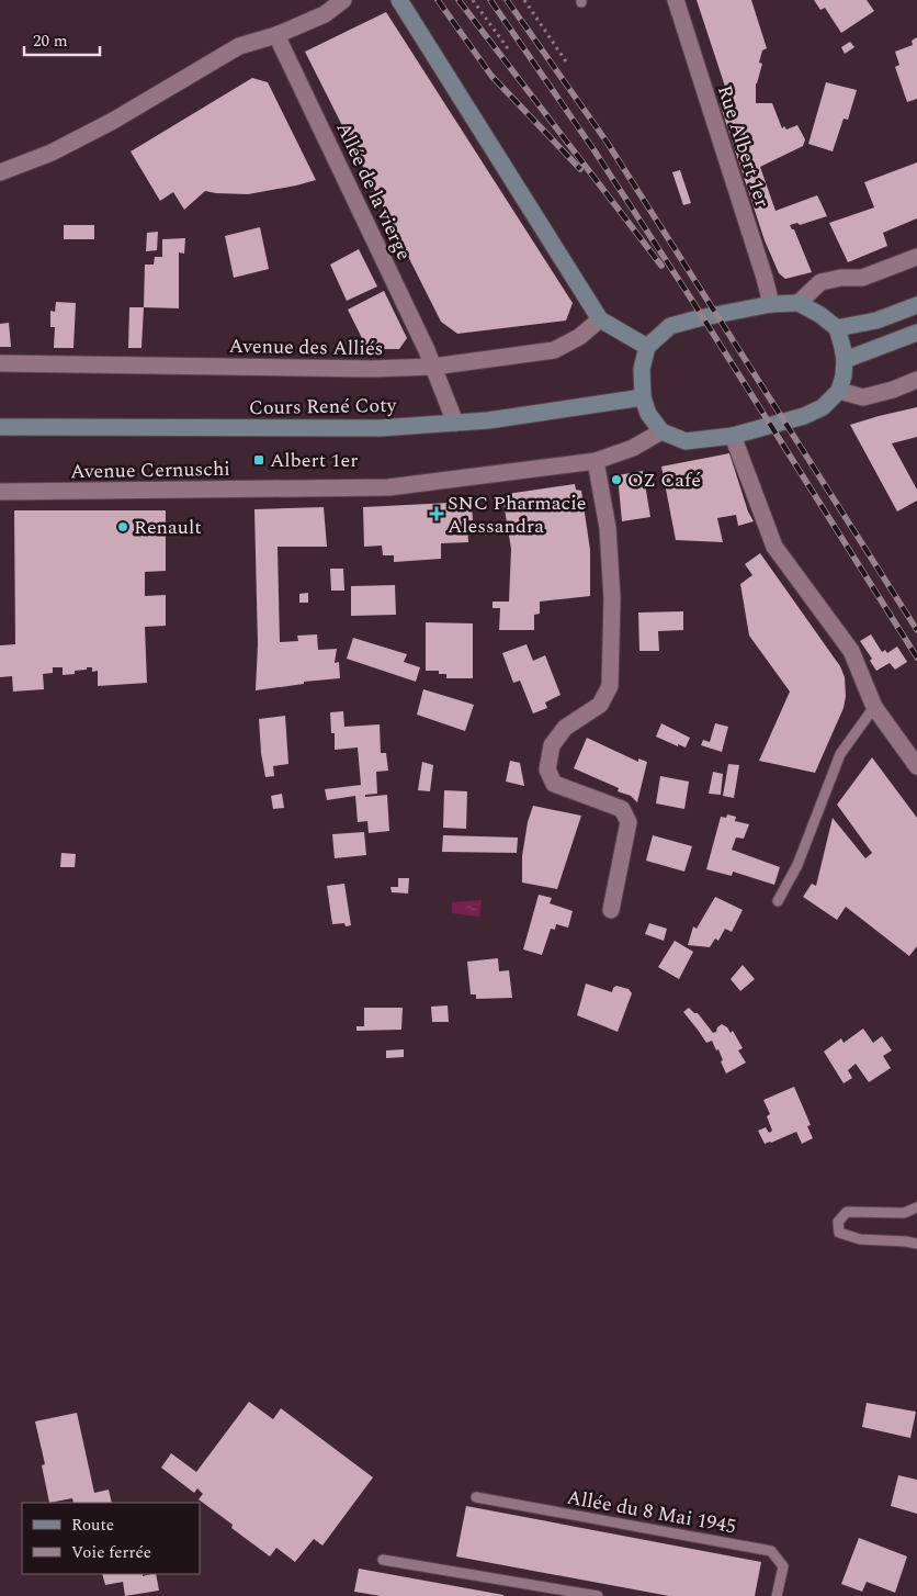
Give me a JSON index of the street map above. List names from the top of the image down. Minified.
{"streets":{"main road":["Cours René Coty"],"street":["Rue Albert 1er","Allée de la vierge","Avenue des Alliés","Avenue Cernuschi"],"lane":["Allée du 8 Mai 1945"]},"crossings":[["Rue Albert 1er","Cours René Coty"],["Rue Albert 1er","Avenue Cernuschi"],["Allée de la vierge","Avenue des Alliés"],["Allée de la vierge","Cours René Coty"],["Cours René Coty","Avenue Cernuschi"]],"places":{"transit":["Albert 1er"],"other":["OZ Café","Renault"],"health":["SNC Pharmacie Alessandra"]},"legend":["Route","Voie ferrée"],"scale_bar":"20 m"}
